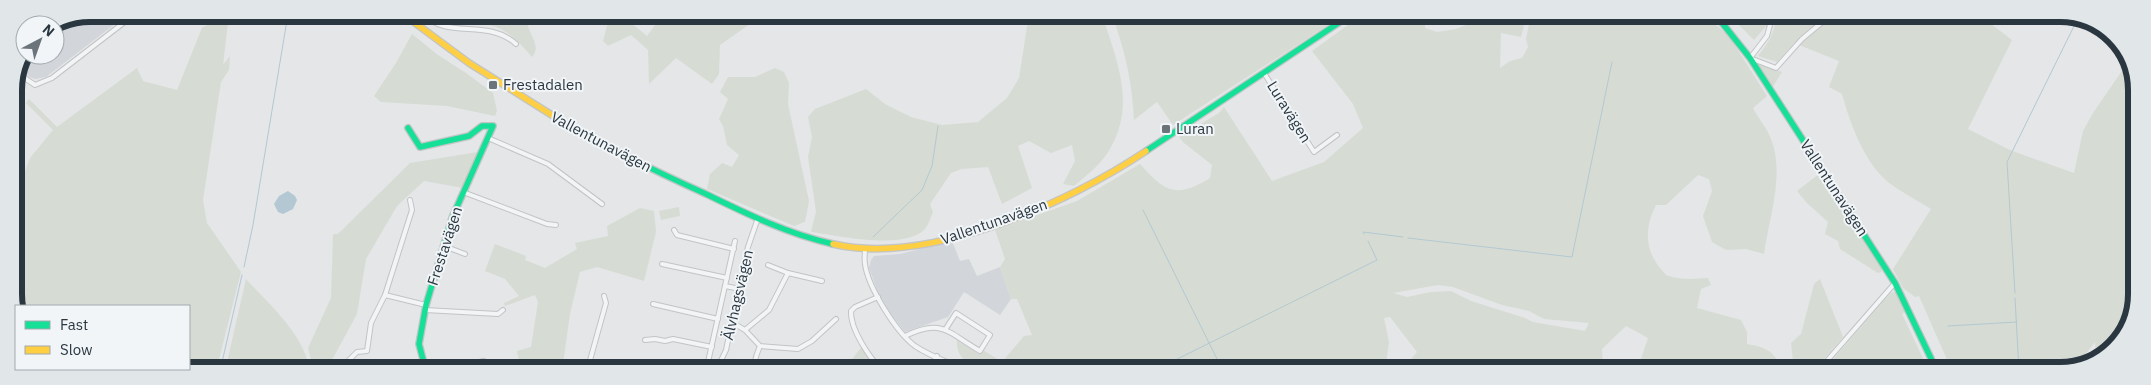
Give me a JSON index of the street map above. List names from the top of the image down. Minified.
{"streets":{"main road":["Vallentunavägen","Frestavägen"],"street":["Luravägen","Älvhagsvägen"]},"crossings":[["Luravägen","Vallentunavägen"],["Vallentunavägen","Älvhagsvägen"]],"places":{"transit":["Frestadalen","Luran"]},"legend":["Fast","Slow"],"north":"top right"}
